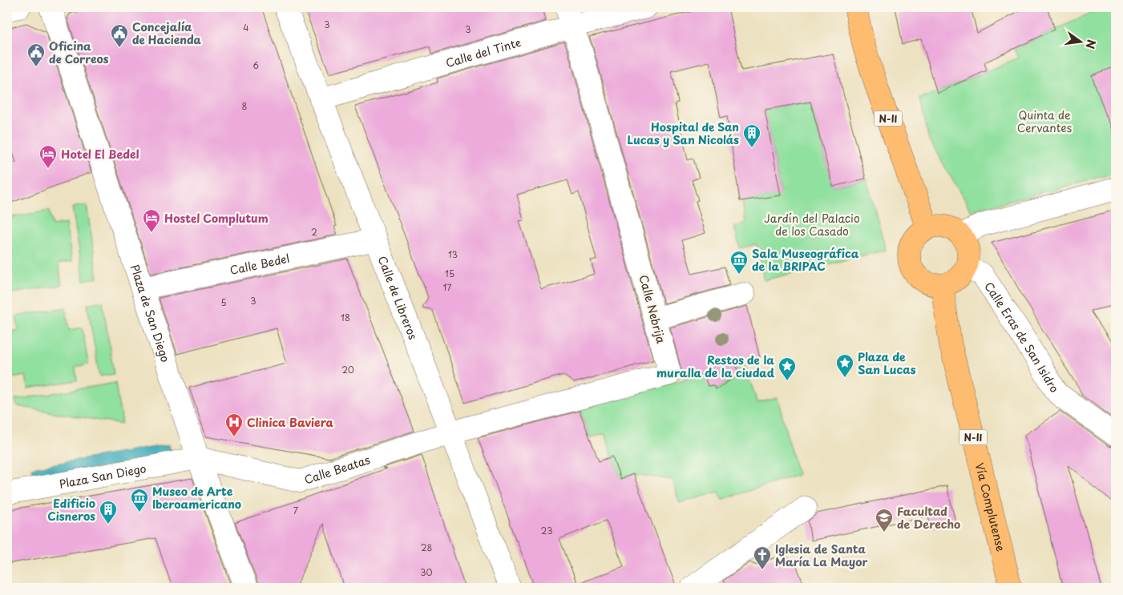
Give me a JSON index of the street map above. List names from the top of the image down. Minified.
{"streets":{"main road":["N-II","Vía Complutense"],"street":["Calle del Tinte","Calle Bedel","Calle de Libreros","Calle Nebrija","Plaza de San Diego","Calle Eras de San Isidro","Calle Beatas","Plaza San Diego"]},"crossings":[["Calle del Tinte","Calle de Libreros"],["Calle del Tinte","Calle Nebrija"],["N-II","Calle Eras de San Isidro"],["N-II","Vía Complutense"],["Calle Bedel","Calle de Libreros"],["Calle Bedel","Plaza de San Diego"],["Calle de Libreros","Calle Nebrija"],["Calle de Libreros","Calle Beatas"],["Calle Nebrija","Calle Beatas"],["Plaza de San Diego","Calle Beatas"],["Plaza de San Diego","Plaza San Diego"],["Calle Eras de San Isidro","Vía Complutense"],["Calle Beatas","Plaza San Diego"]],"parks":["Quinta de Cervantes","Jardín del Palacio de los Casado"],"places":{"public building":["Concejalía de Hacienda","Oficina de Correos"],"building":["Hospital de San Lucas y San Nicolás","Edificio Cisneros"],"hotel":["Hotel El Bedel","Hostel Complutum"],"museum":["Sala Museográfica de la BRIPAC","Museo de Arte Iberoamericano"],"place":["Plaza de San Lucas","Restos de la muralla de la ciudad"],"hospital":["Clinica Baviera"],"school or university":["Facultad de Derecho"],"church":["Iglesia de Santa María La Mayor"]},"house_numbers":["3","4","3","6","8","2","13","15","17","3","5","18","20","7","23","28","30"],"north":"right"}
